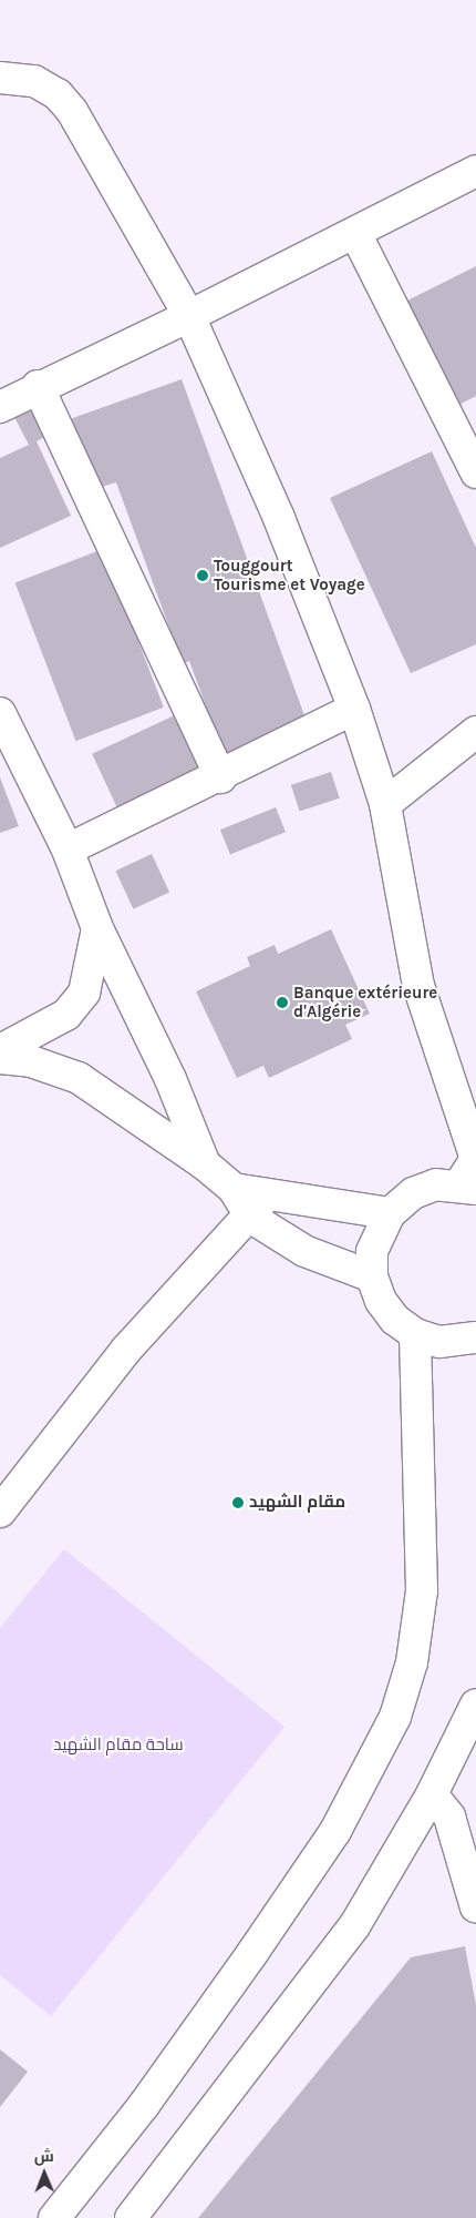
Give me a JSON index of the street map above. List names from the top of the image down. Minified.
{"parks":["ساحة مقام الشهيد"],"places":["Touggourt Tourisme et Voyage","Banque extérieure d'Algérie","مقام الشهيد"],"north":"top"}
